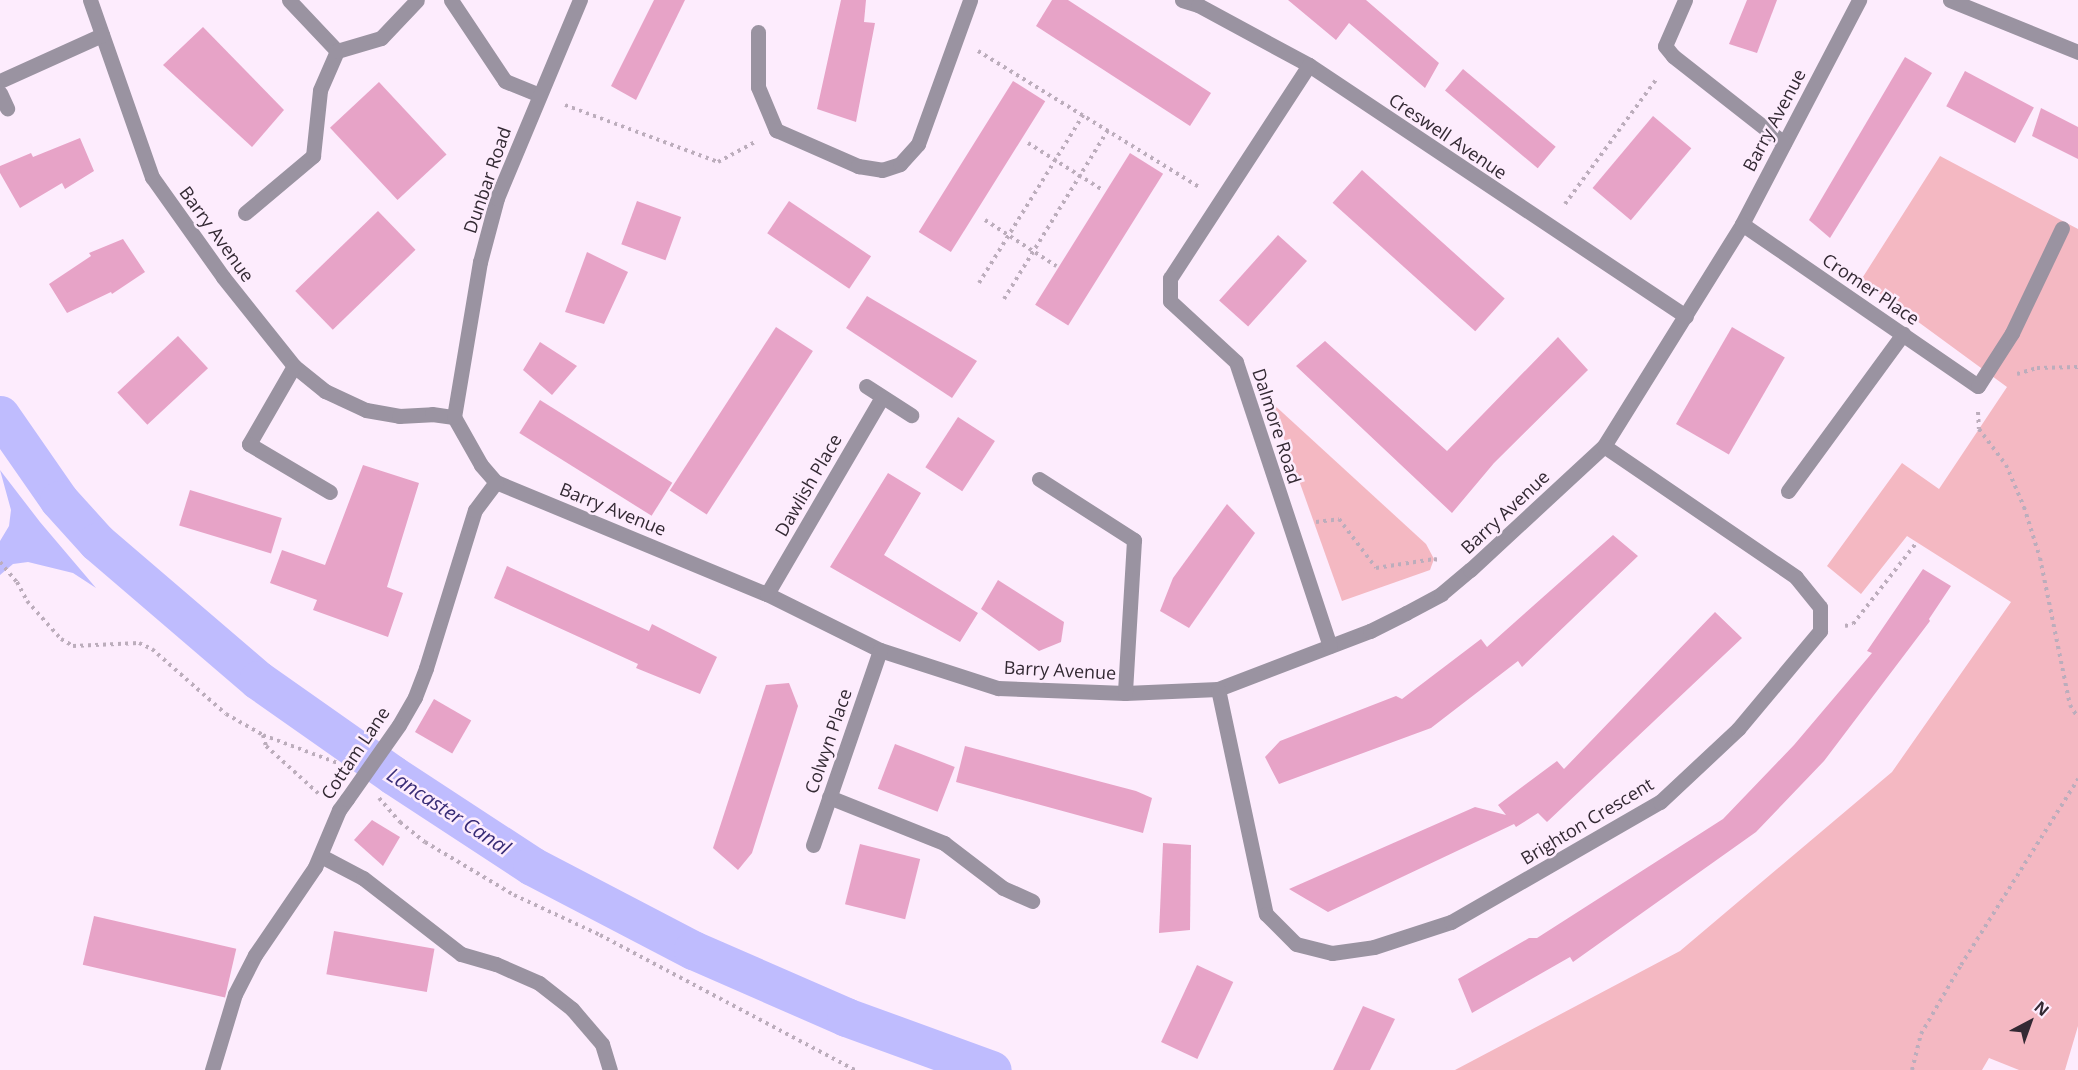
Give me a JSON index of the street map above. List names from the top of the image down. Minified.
{"streets":{"street":["Barry Avenue","Creswell Avenue","Dunbar Road","Cromer Place","Dalmore Road","Dawlish Place","Colwyn Place","Cottam Lane","Brighton Crescent"]},"crossings":[["Barry Avenue","Creswell Avenue"],["Barry Avenue","Dunbar Road"],["Barry Avenue","Cromer Place"],["Barry Avenue","Dalmore Road"],["Barry Avenue","Dawlish Place"],["Barry Avenue","Colwyn Place"],["Barry Avenue","Cottam Lane"],["Barry Avenue","Brighton Crescent"],["Creswell Avenue","Dalmore Road"]],"water":["Lancaster Canal"],"north":"top right"}
